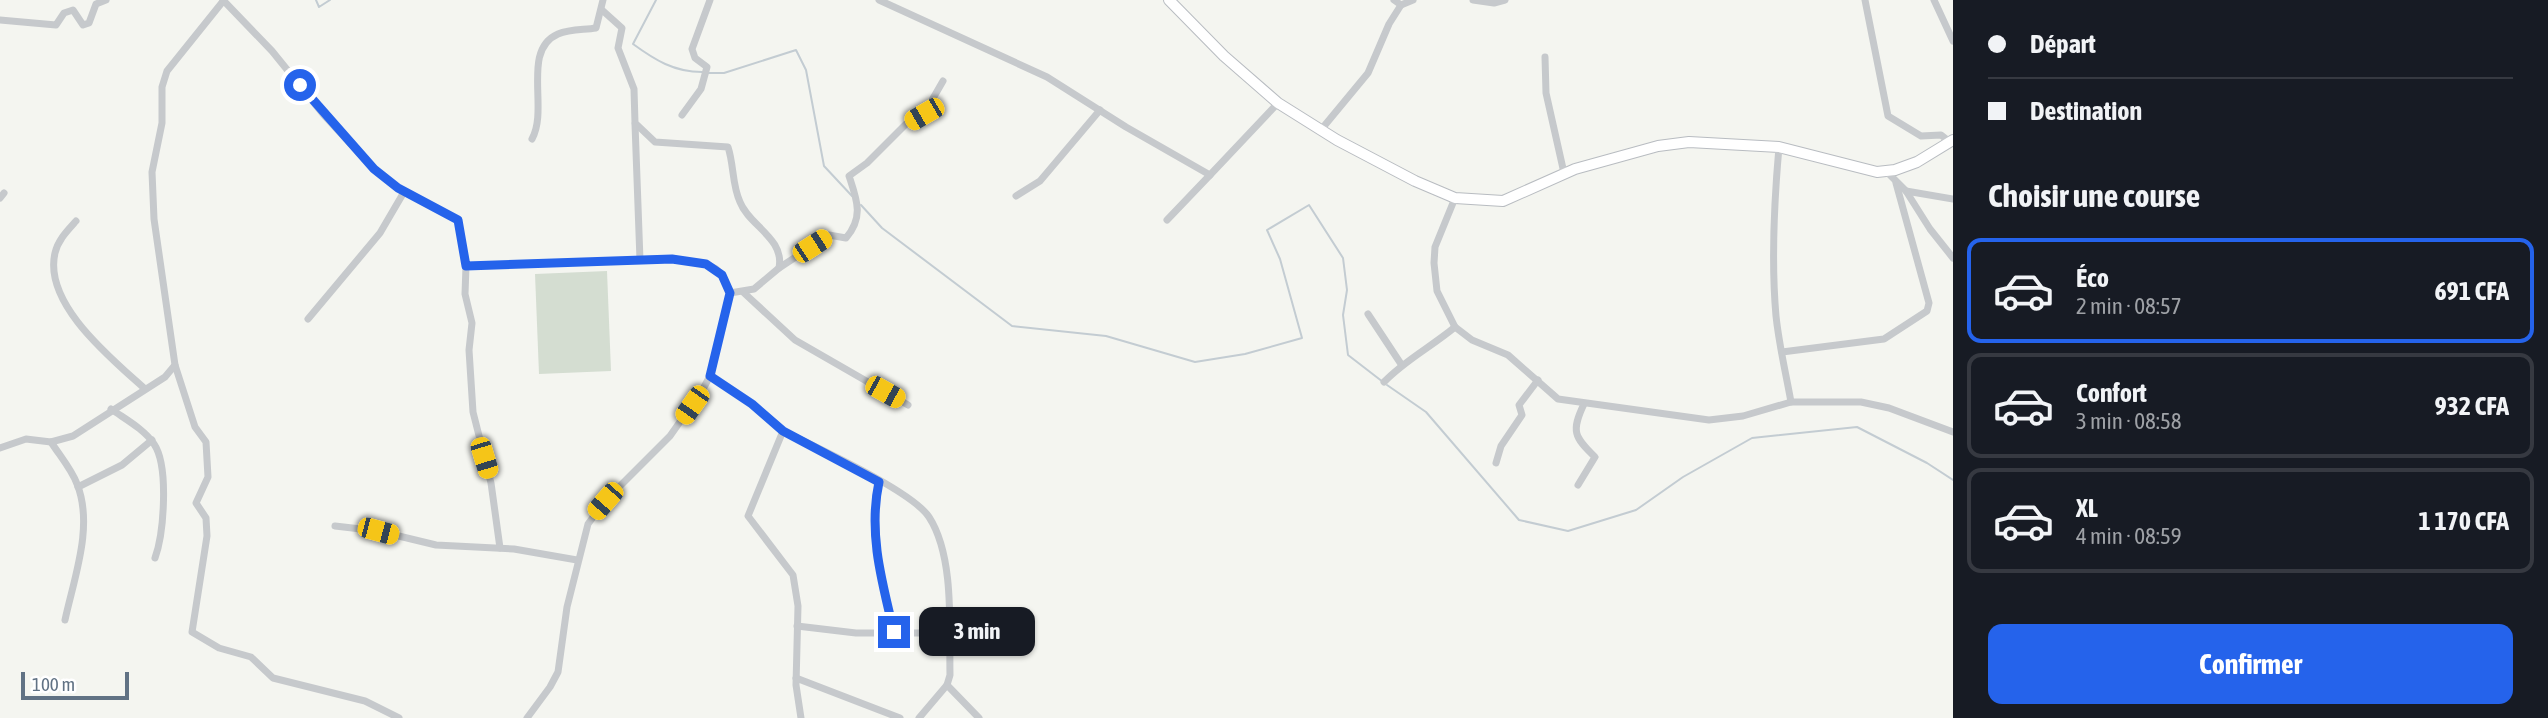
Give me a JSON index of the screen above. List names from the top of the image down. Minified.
{"scale_bar":"100 m","page":{"banner":["Départ","Destination"],"heading":"Choisir une course","list":[{"name":"Éco","note":"2 min · 08:57","value":"691 CFA"},{"name":"Confort","note":"3 min · 08:58","value":"932 CFA"},{"name":"XL","note":"4 min · 08:59","value":"1 170 CFA"}],"bubble":"3 min","buttons":"Confirmer","scale":"100 m"}}
